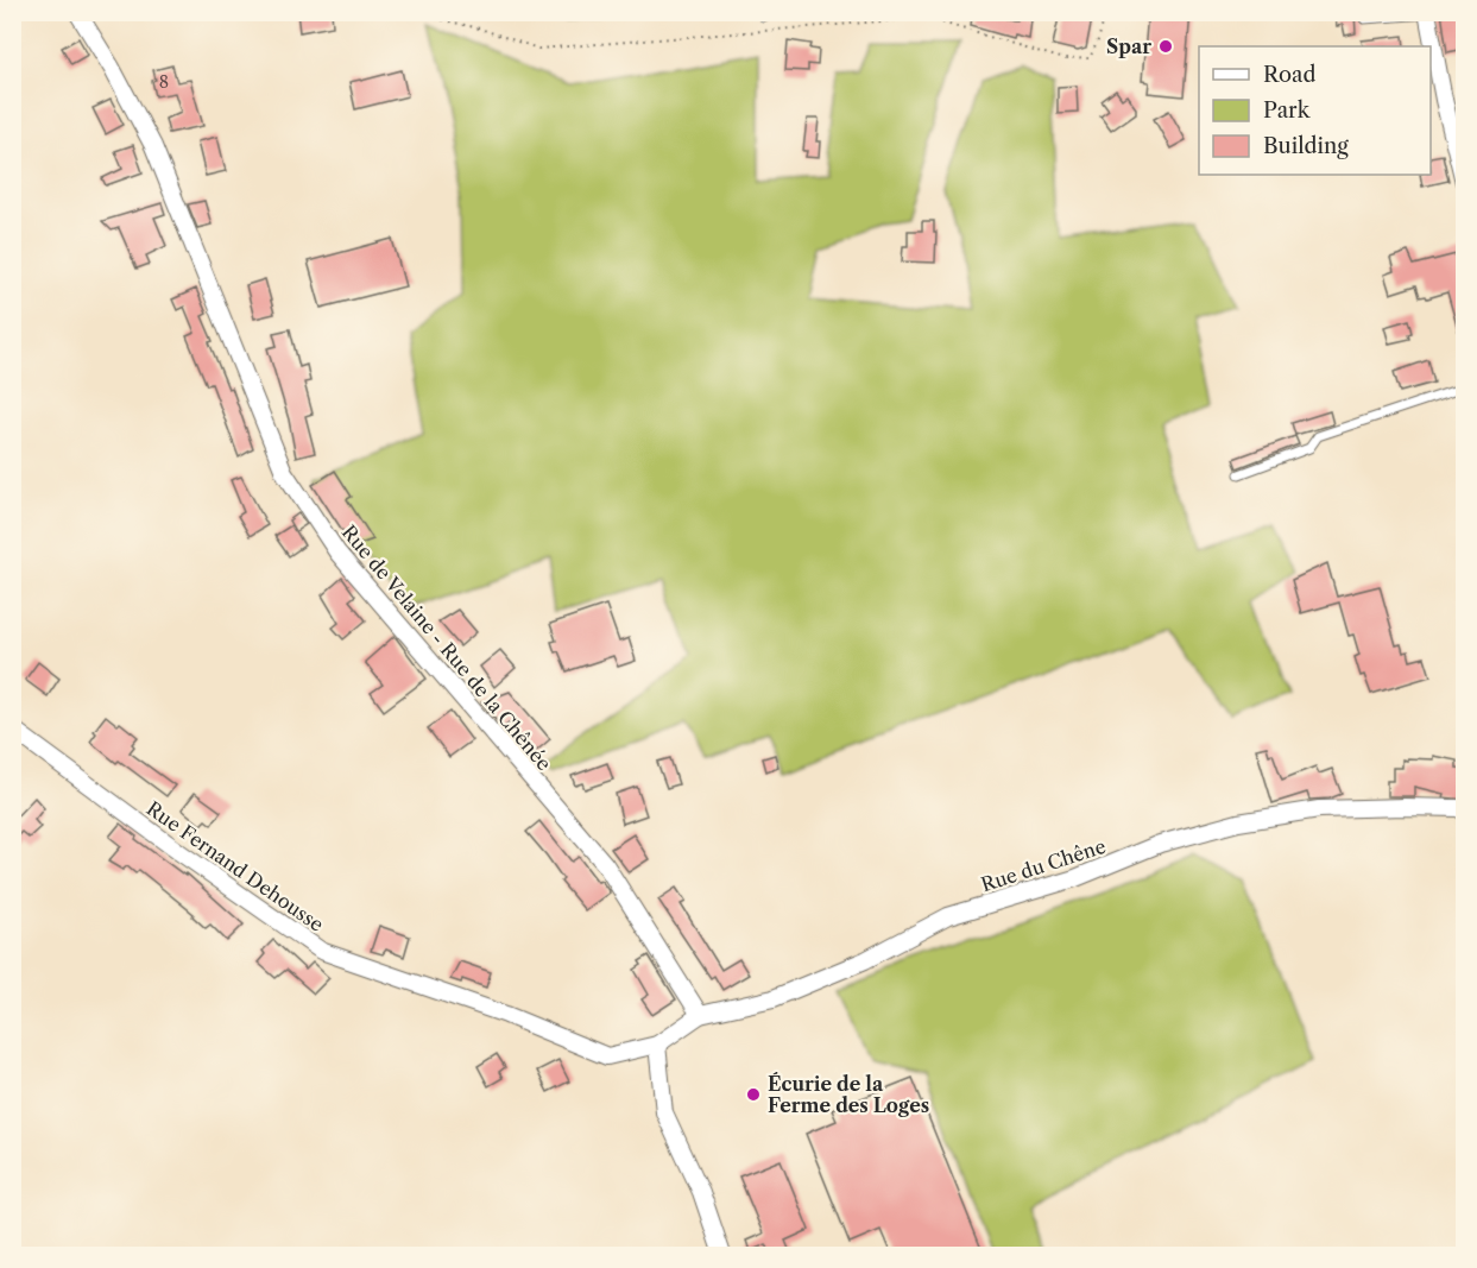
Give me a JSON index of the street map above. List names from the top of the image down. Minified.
{"streets":{"street":["Rue de Velaine - Rue de la Chênée","Rue du Chêne","Rue Fernand Dehousse"]},"crossings":[["Rue de Velaine - Rue de la Chênée","Rue du Chêne"],["Rue du Chêne","Rue Fernand Dehousse"]],"places":["Spar","Écurie de la Ferme des Loges"],"house_numbers":["8"],"legend":["Road","Park","Building"]}
